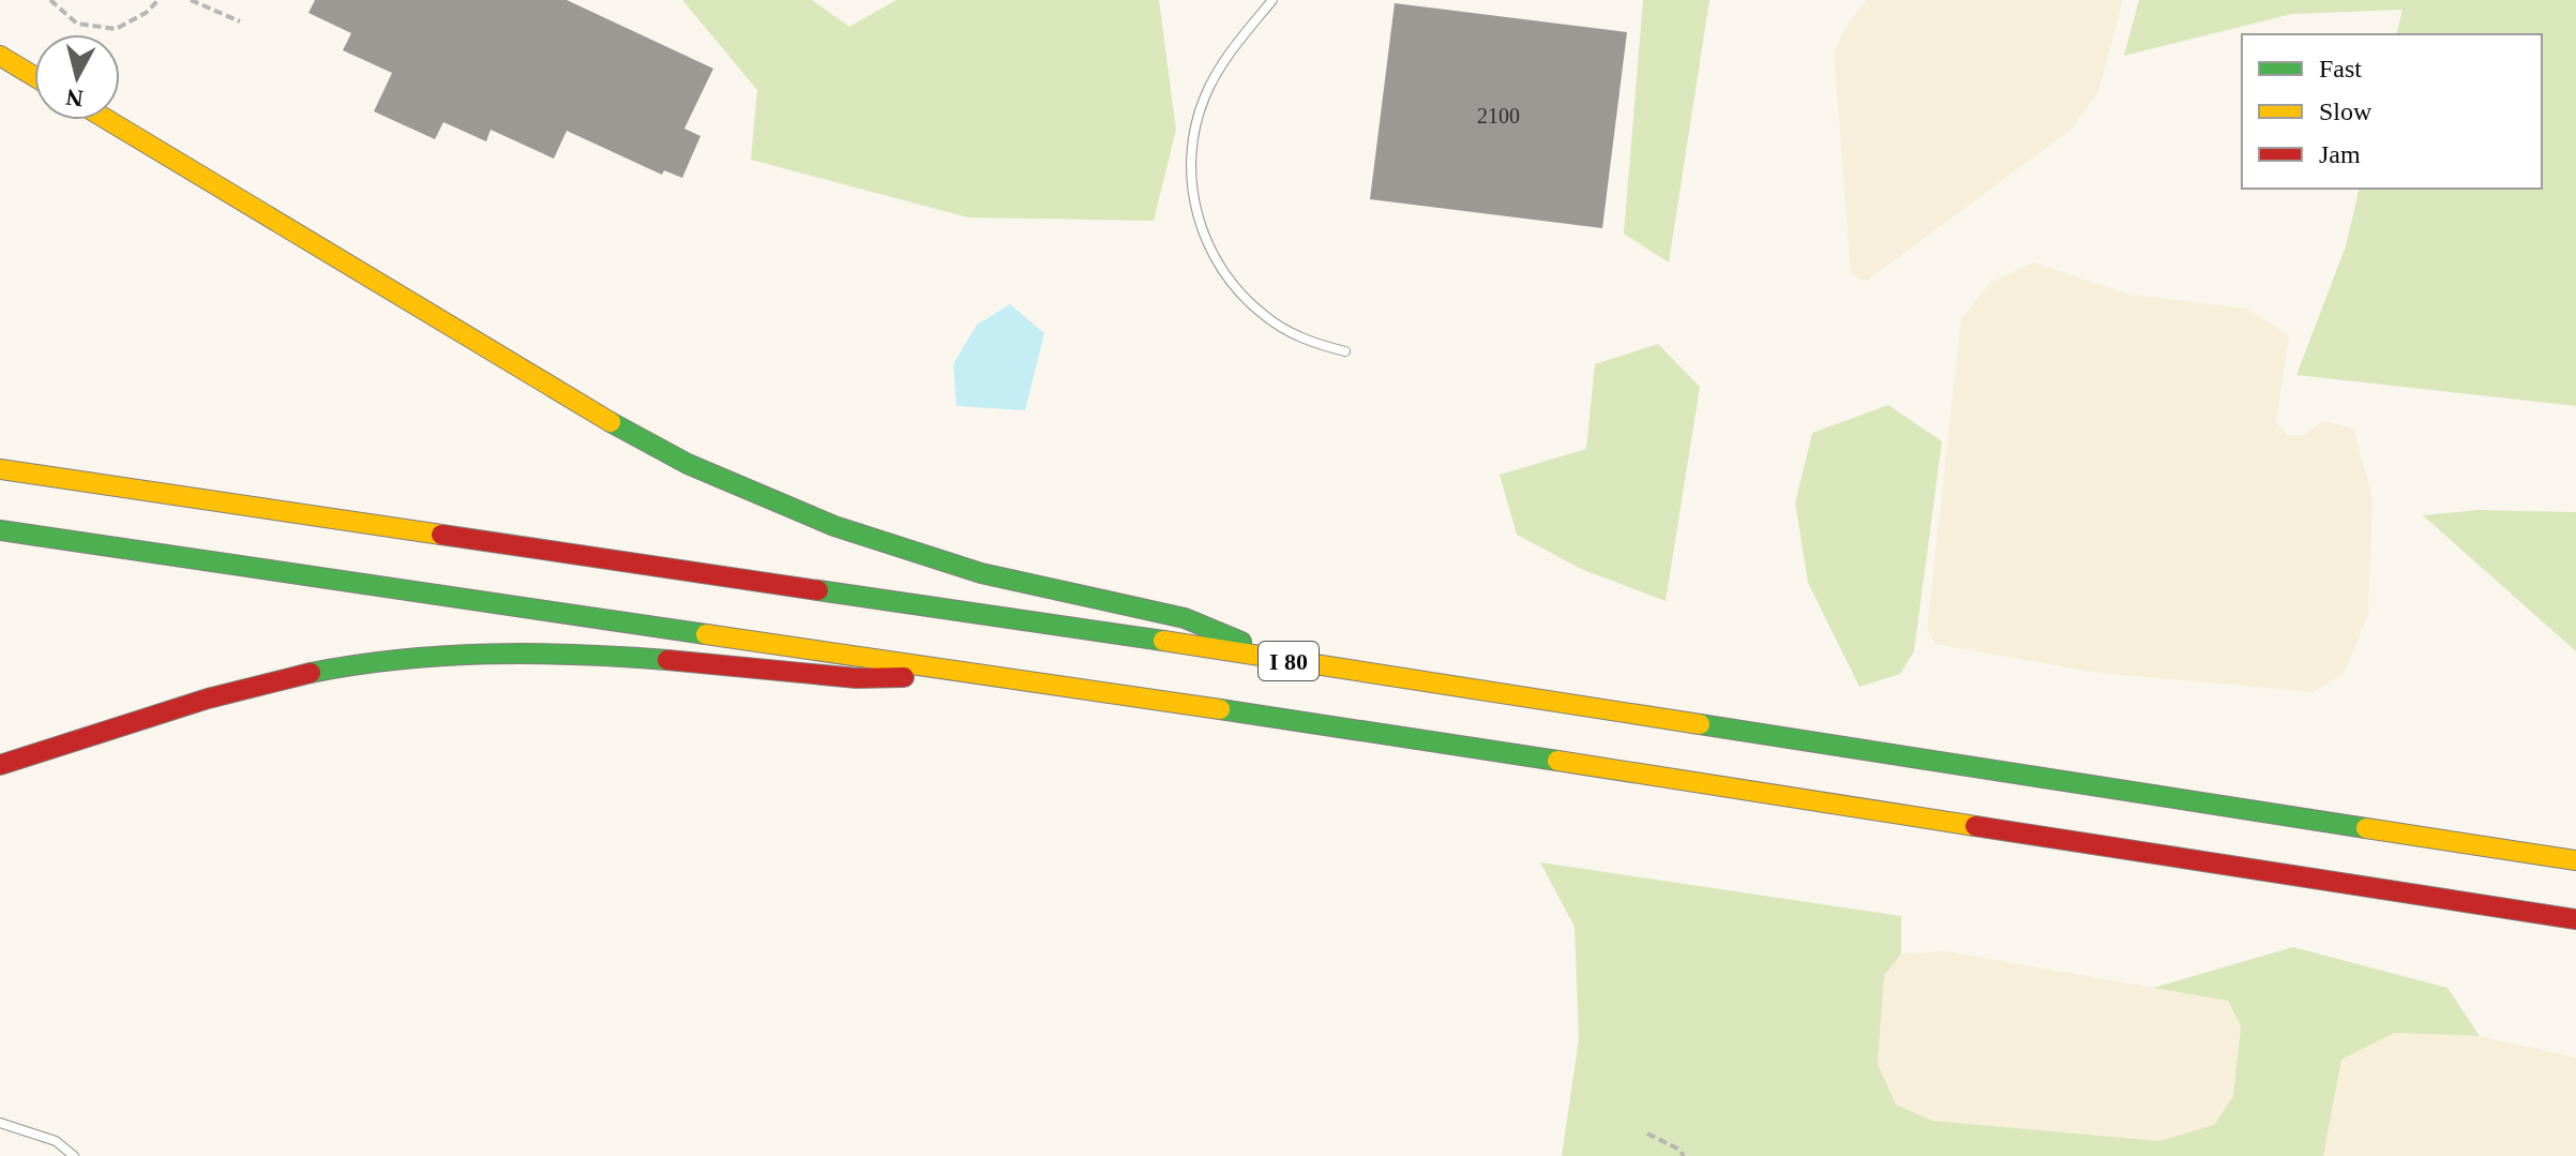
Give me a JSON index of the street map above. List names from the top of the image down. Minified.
{"streets":{"highway":["I 80"]},"house_numbers":["2100"],"legend":["Fast","Slow","Jam"],"north":"bottom"}
